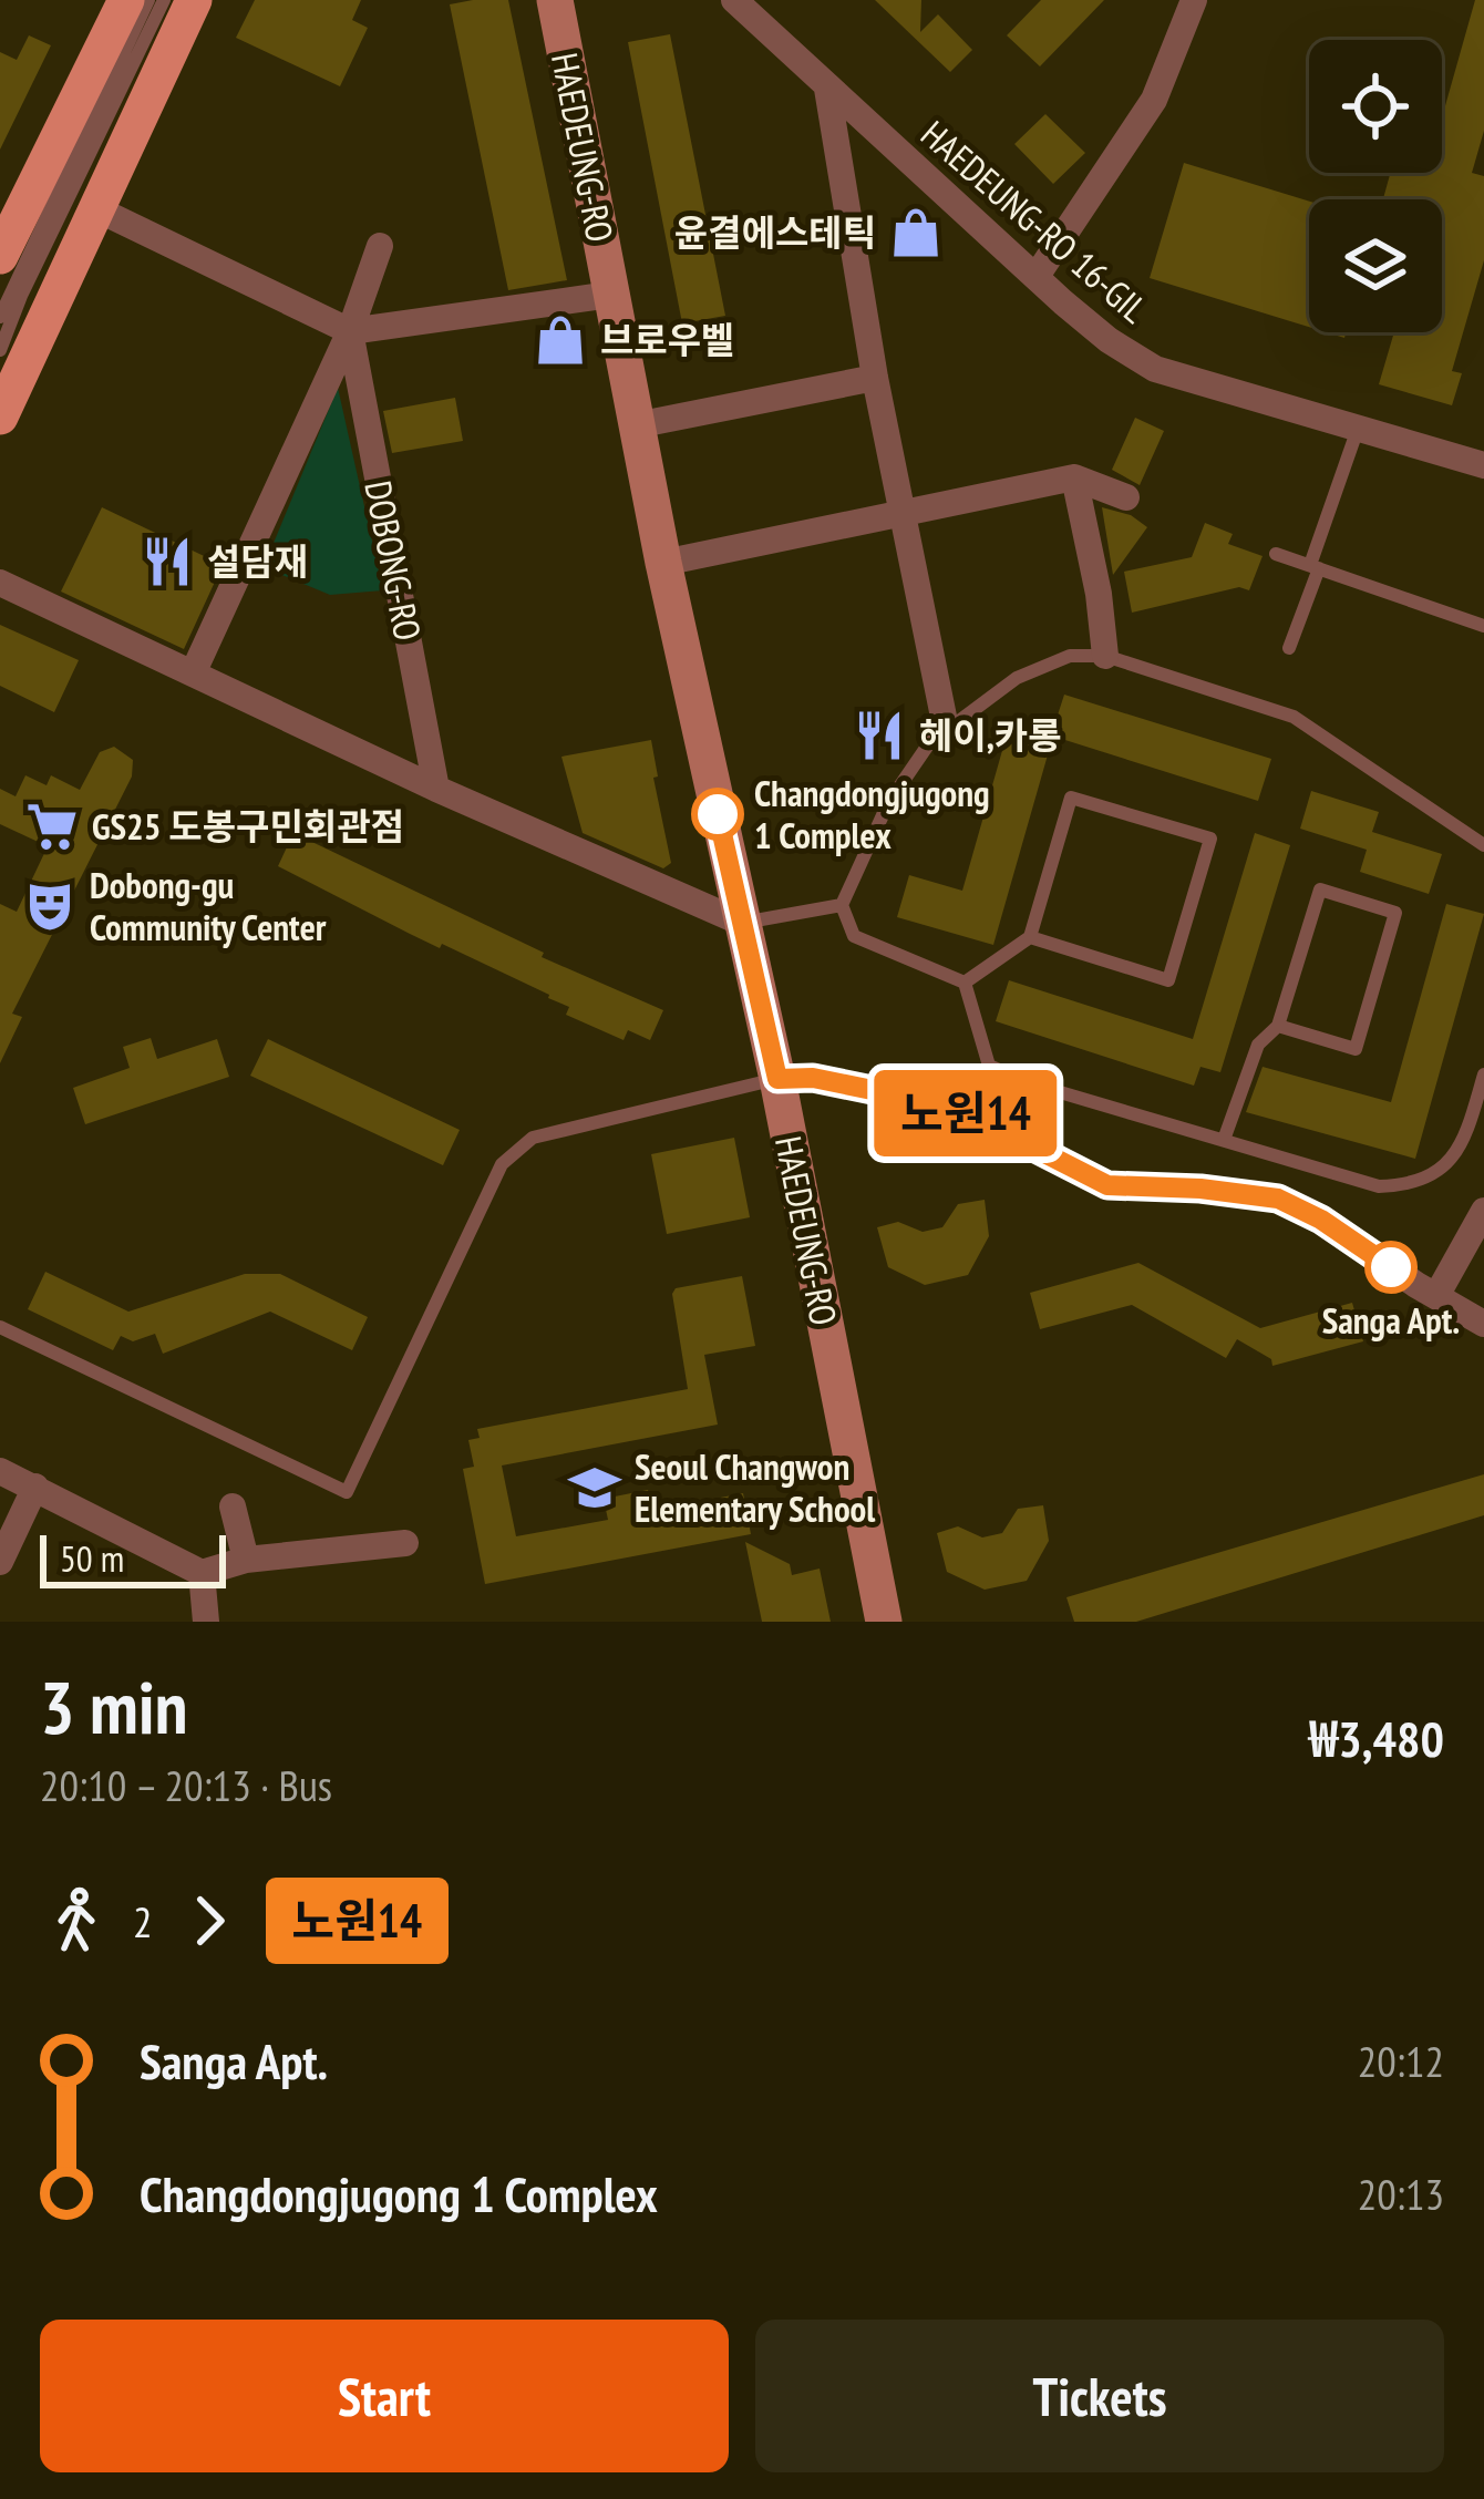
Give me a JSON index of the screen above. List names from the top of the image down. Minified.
{"streets":{"main road":["HAEDEUNG-RO"],"street":["HAEDEUNG-RO 16-GIL","DOBONG-RO"]},"crossings":[["HAEDEUNG-RO","DOBONG-RO"]],"places":{"shop":["윤결에스테틱","브로우벨"],"restaurant":["설담재","헤이,카롱"],"other":["Changdongjugong 1 Complex","Sanga Apt."],"supermarket":["GS25 도봉구민회관점"],"theatre":["Dobong-gu Community Center"],"school or university":["Seoul Changwon Elementary School"]},"lines":["bus line 노원14"],"scale_bar":"50 m","page":{"on_map":"노원14","scale":"50 m","heading":["3 min","20:10 – 20:13 · Bus","₩3,480"],"legs":["2","노원14"],"list":[{"name":"Sanga Apt.","value":"20:12"},{"name":"Changdongjugong 1 Complex","value":"20:13"}],"buttons":["Start","Tickets"]}}
